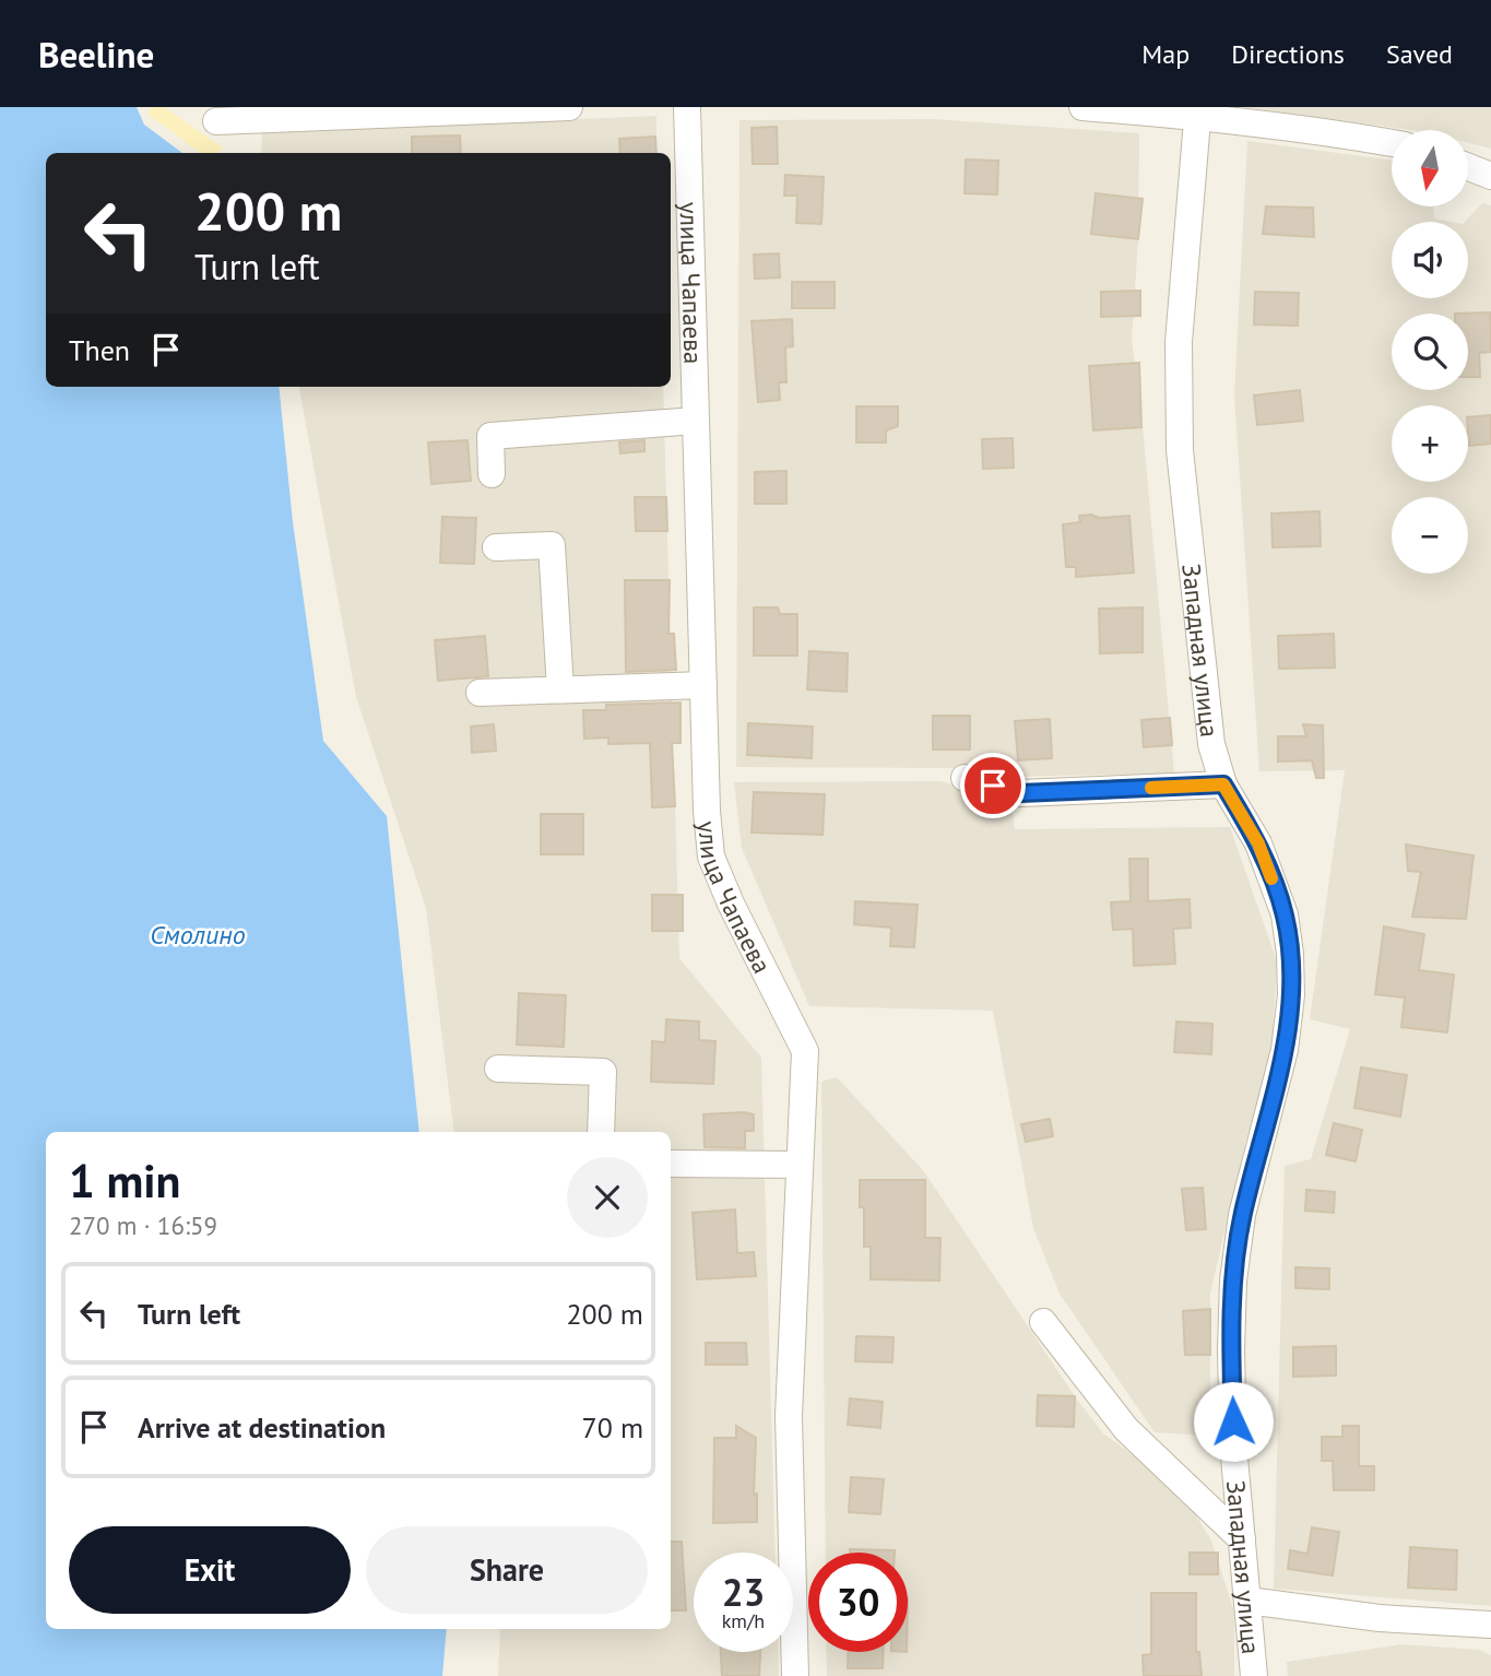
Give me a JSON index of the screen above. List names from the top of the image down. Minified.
{"streets":{"street":["улица Чапаева","Западная улица"]},"water":["Смолино"],"north":"bottom","page":{"header":"Beeline","nav":["Map","Directions","Saved"],"map_buttons":["+","−"],"turn":["200 m","Turn left"],"then":"Then","heading":["1 min","270 m · 16:59"],"list":[{"name":"Turn left","value":"200 m"},{"name":"Arrive at destination","value":"70 m"}],"buttons":["Exit","Share"],"speed":"23 km/h","limit":"30"}}
